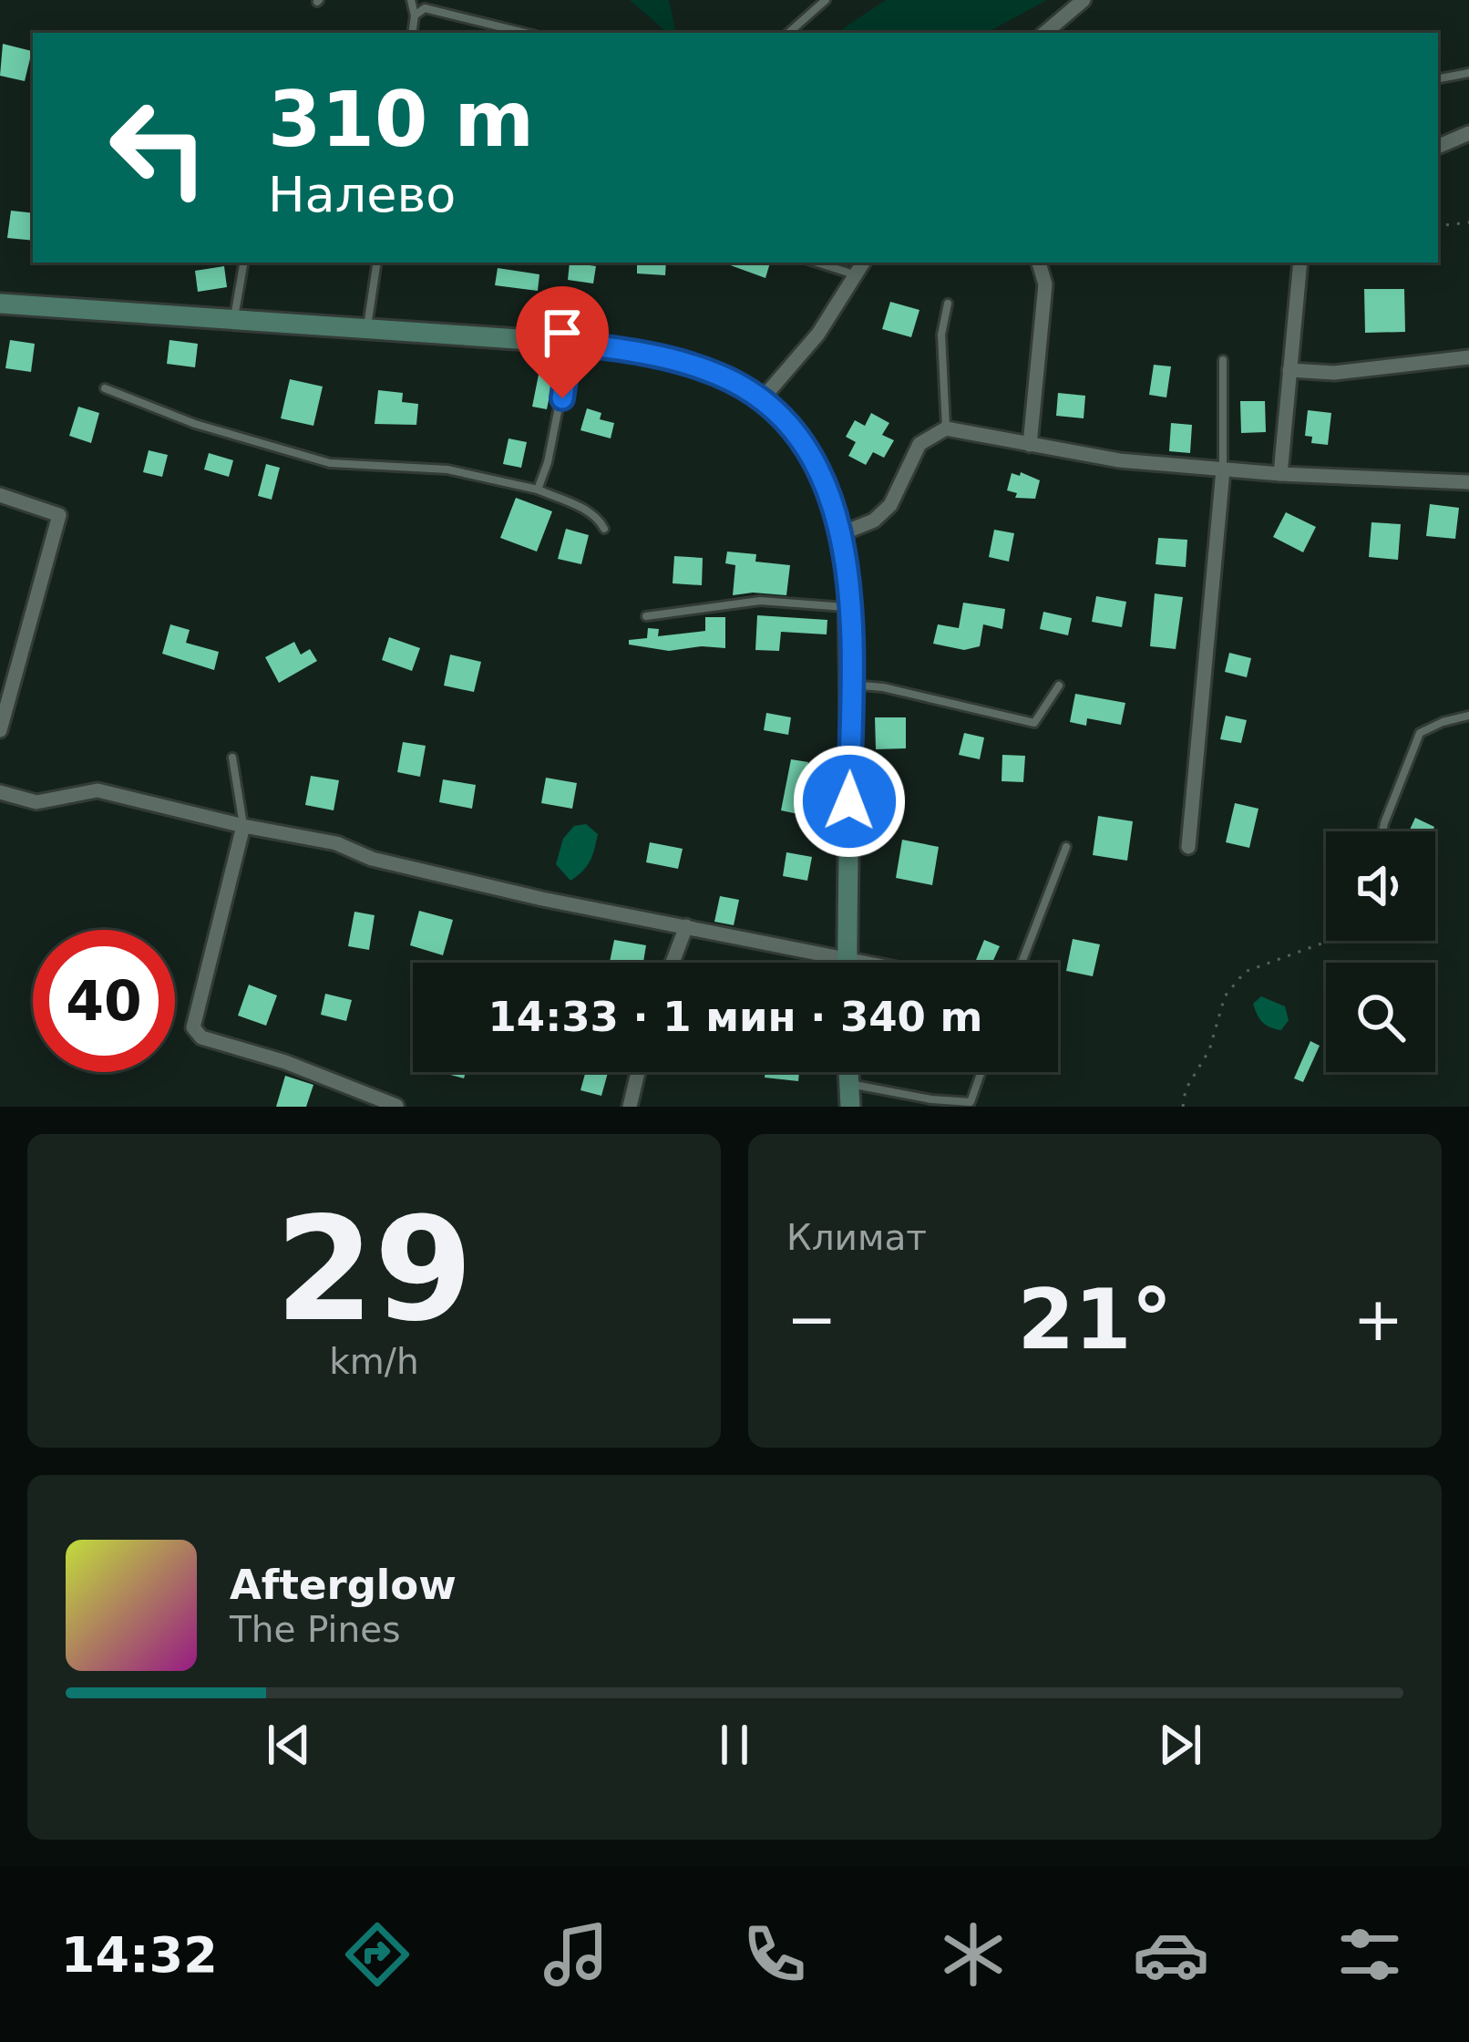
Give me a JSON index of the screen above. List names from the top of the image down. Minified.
{"page":{"turn":["310 m","Налево"],"limit":"40","trip":"14:33 · 1 мин · 340 m","tile":[["29","km/h"],"Климат"],"heat":["−","21°","+"],"song":["Afterglow","The Pines"],"tabs":"14:32"}}
